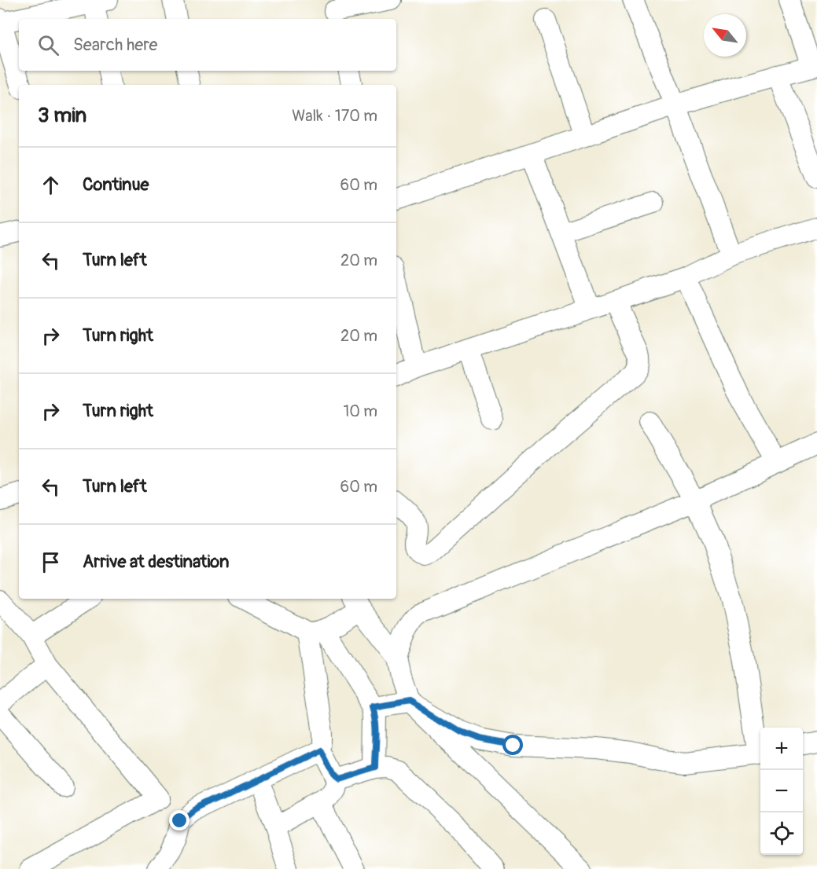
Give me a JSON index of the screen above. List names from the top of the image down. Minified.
{"north":"top left","page":{"search":"Search here","heading":["3 min","Walk · 170 m"],"list":[["Continue","60 m"],["Turn left","20 m"],["Turn right","20 m"],["Turn right","10 m"],["Turn left","60 m"],"Arrive at destination"],"map_buttons":["+","−"]}}
